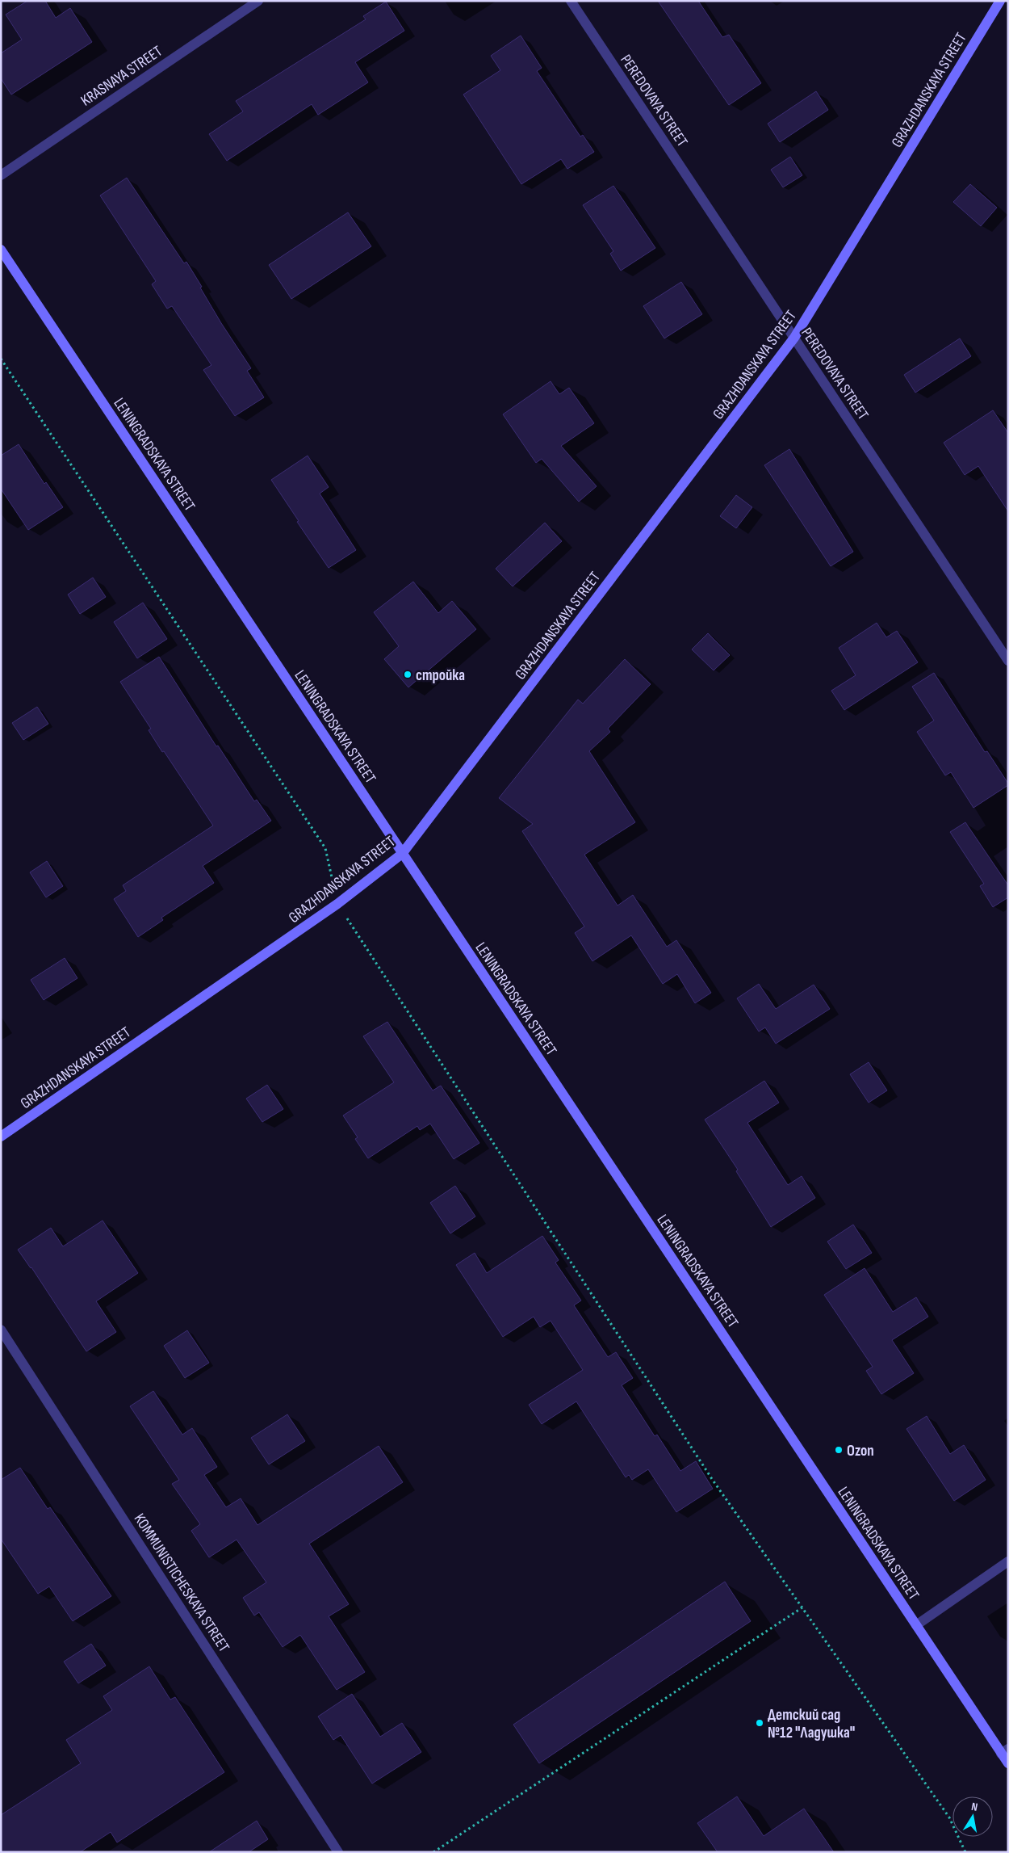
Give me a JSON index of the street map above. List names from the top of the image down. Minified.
{"streets":{"street":["KRASNAYA STREET","GRAZHDANSKAYA STREET","PEREDOVAYA STREET","LENINGRADSKAYA STREET","KOMMUNISTICHESKAYA STREET"]},"crossings":[["GRAZHDANSKAYA STREET","PEREDOVAYA STREET"],["GRAZHDANSKAYA STREET","LENINGRADSKAYA STREET"]],"places":["стройка","Ozon","Детский сад №12 \"Ладушка\""],"north":"top"}
